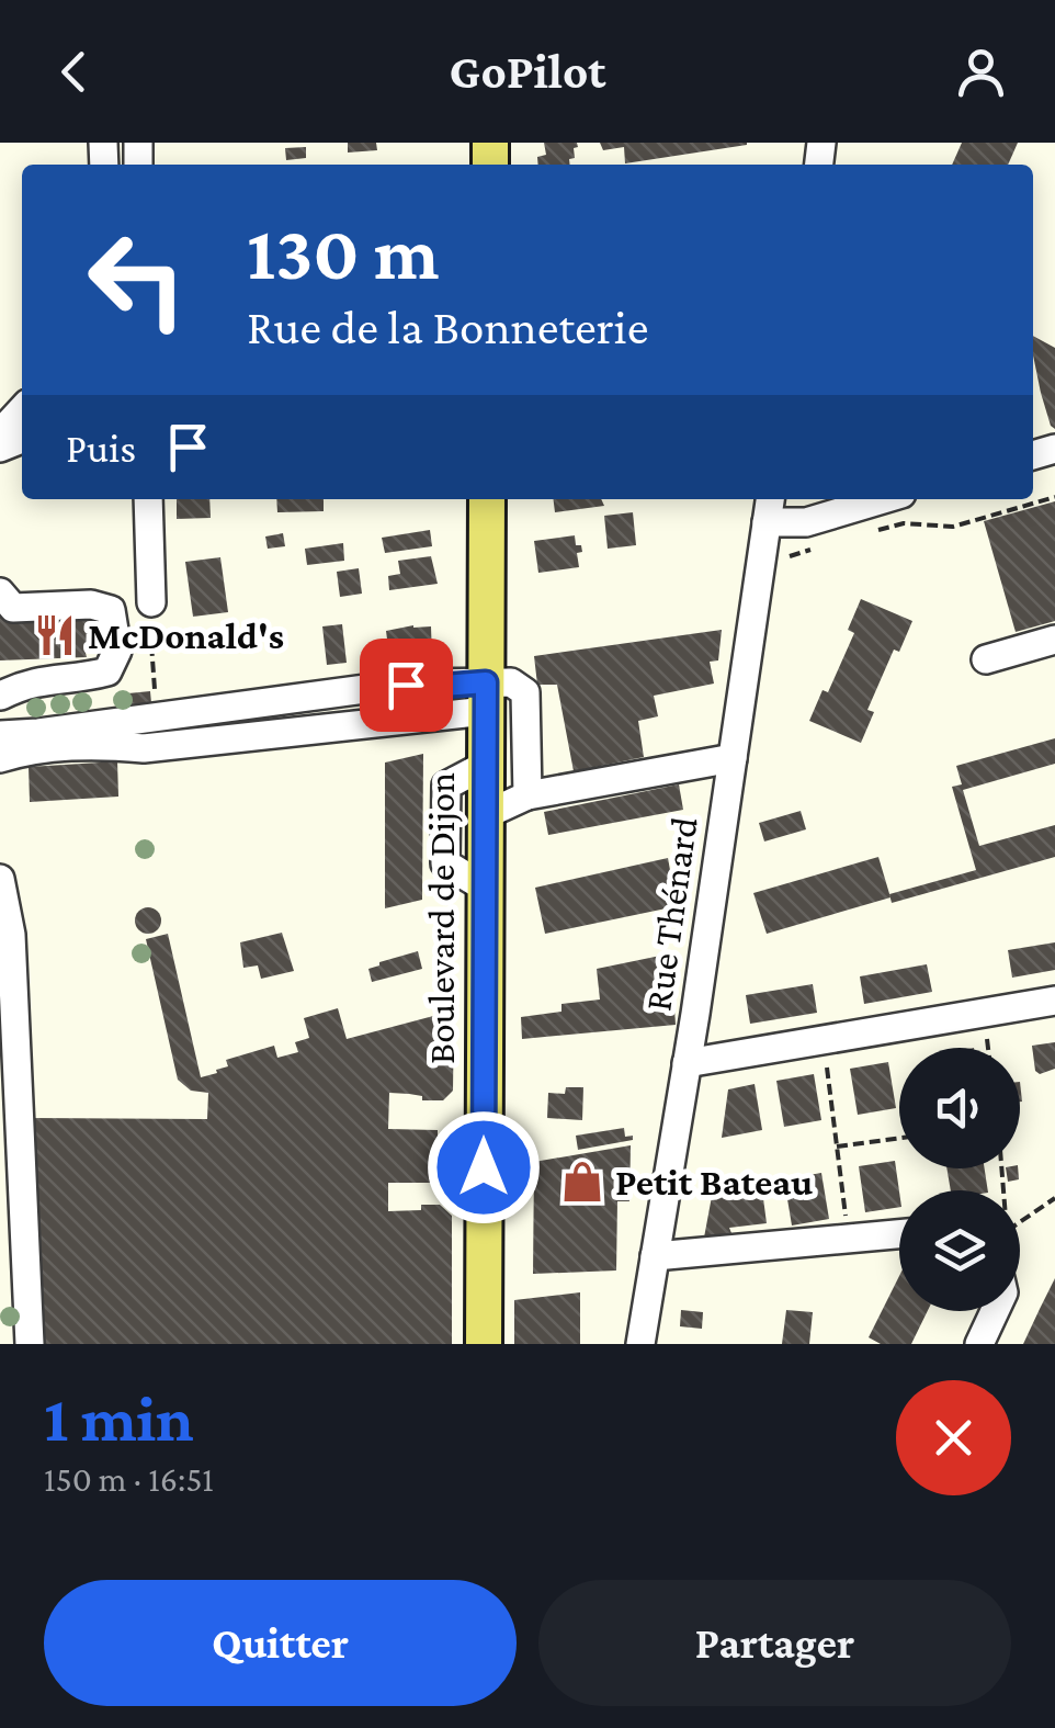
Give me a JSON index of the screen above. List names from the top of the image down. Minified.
{"streets":{"main road":["Boulevard de Dijon"],"street":["Rue Thénard"]},"places":{"restaurant":["McDonald's"],"shop":["Petit Bateau"]},"page":{"header":"GoPilot","turn":["130 m","Rue de la Bonneterie"],"then":"Puis","heading":["1 min","150 m · 16:51"],"buttons":["Quitter","Partager"]}}
